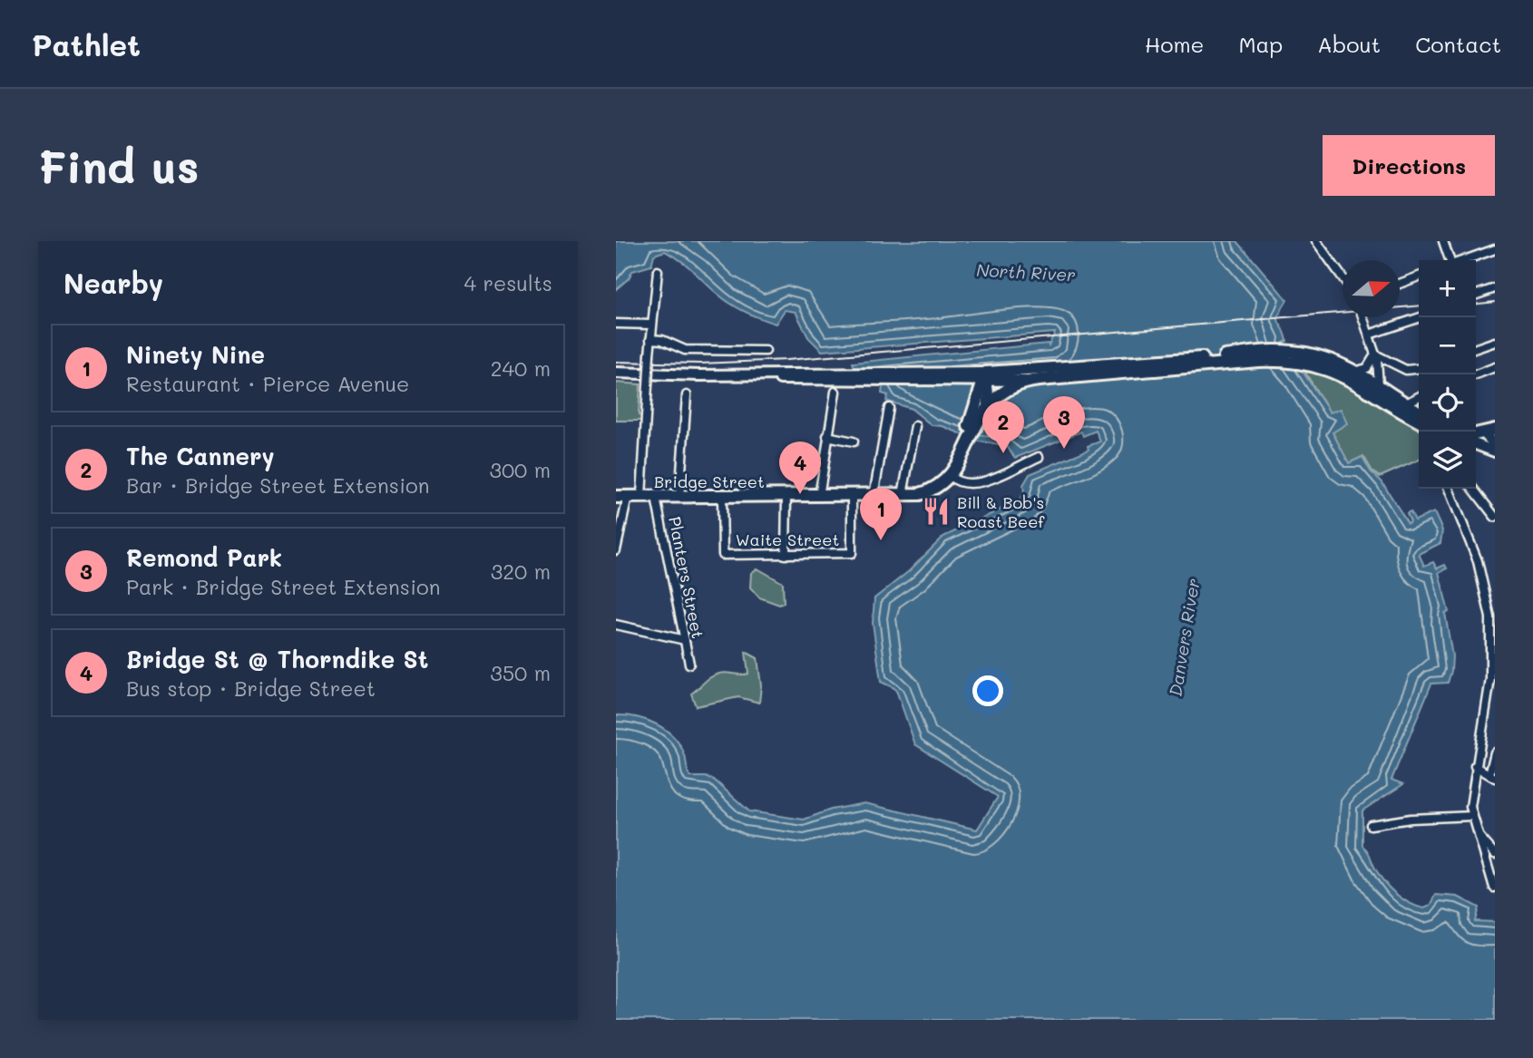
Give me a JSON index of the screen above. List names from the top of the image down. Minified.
{"streets":{"highway":["Bridge Street"],"street":["Waite Street","Planters Street"]},"crossings":[["Bridge Street","Waite Street"],["Bridge Street","Planters Street"]],"water":["North River","Danvers River"],"places":{"restaurant":["Bill & Bob's Roast Beef"]},"north":"right","page":{"header":"Pathlet","nav":["Home","Map","About","Contact"],"buttons":"Directions","title":"Find us","heading":["Nearby","4 results"],"map_buttons":["+","−"],"list":[{"mark":"1","name":"Ninety Nine","note":"Restaurant · Pierce Avenue","value":"240 m"},{"mark":"2","name":"The Cannery","note":"Bar · Bridge Street Extension","value":"300 m"},{"mark":"3","name":"Remond Park","note":"Park · Bridge Street Extension","value":"320 m"},{"mark":"4","name":"Bridge St @ Thorndike St","note":"Bus stop · Bridge Street","value":"350 m"}],"pins":["3","2","4","1"]}}
